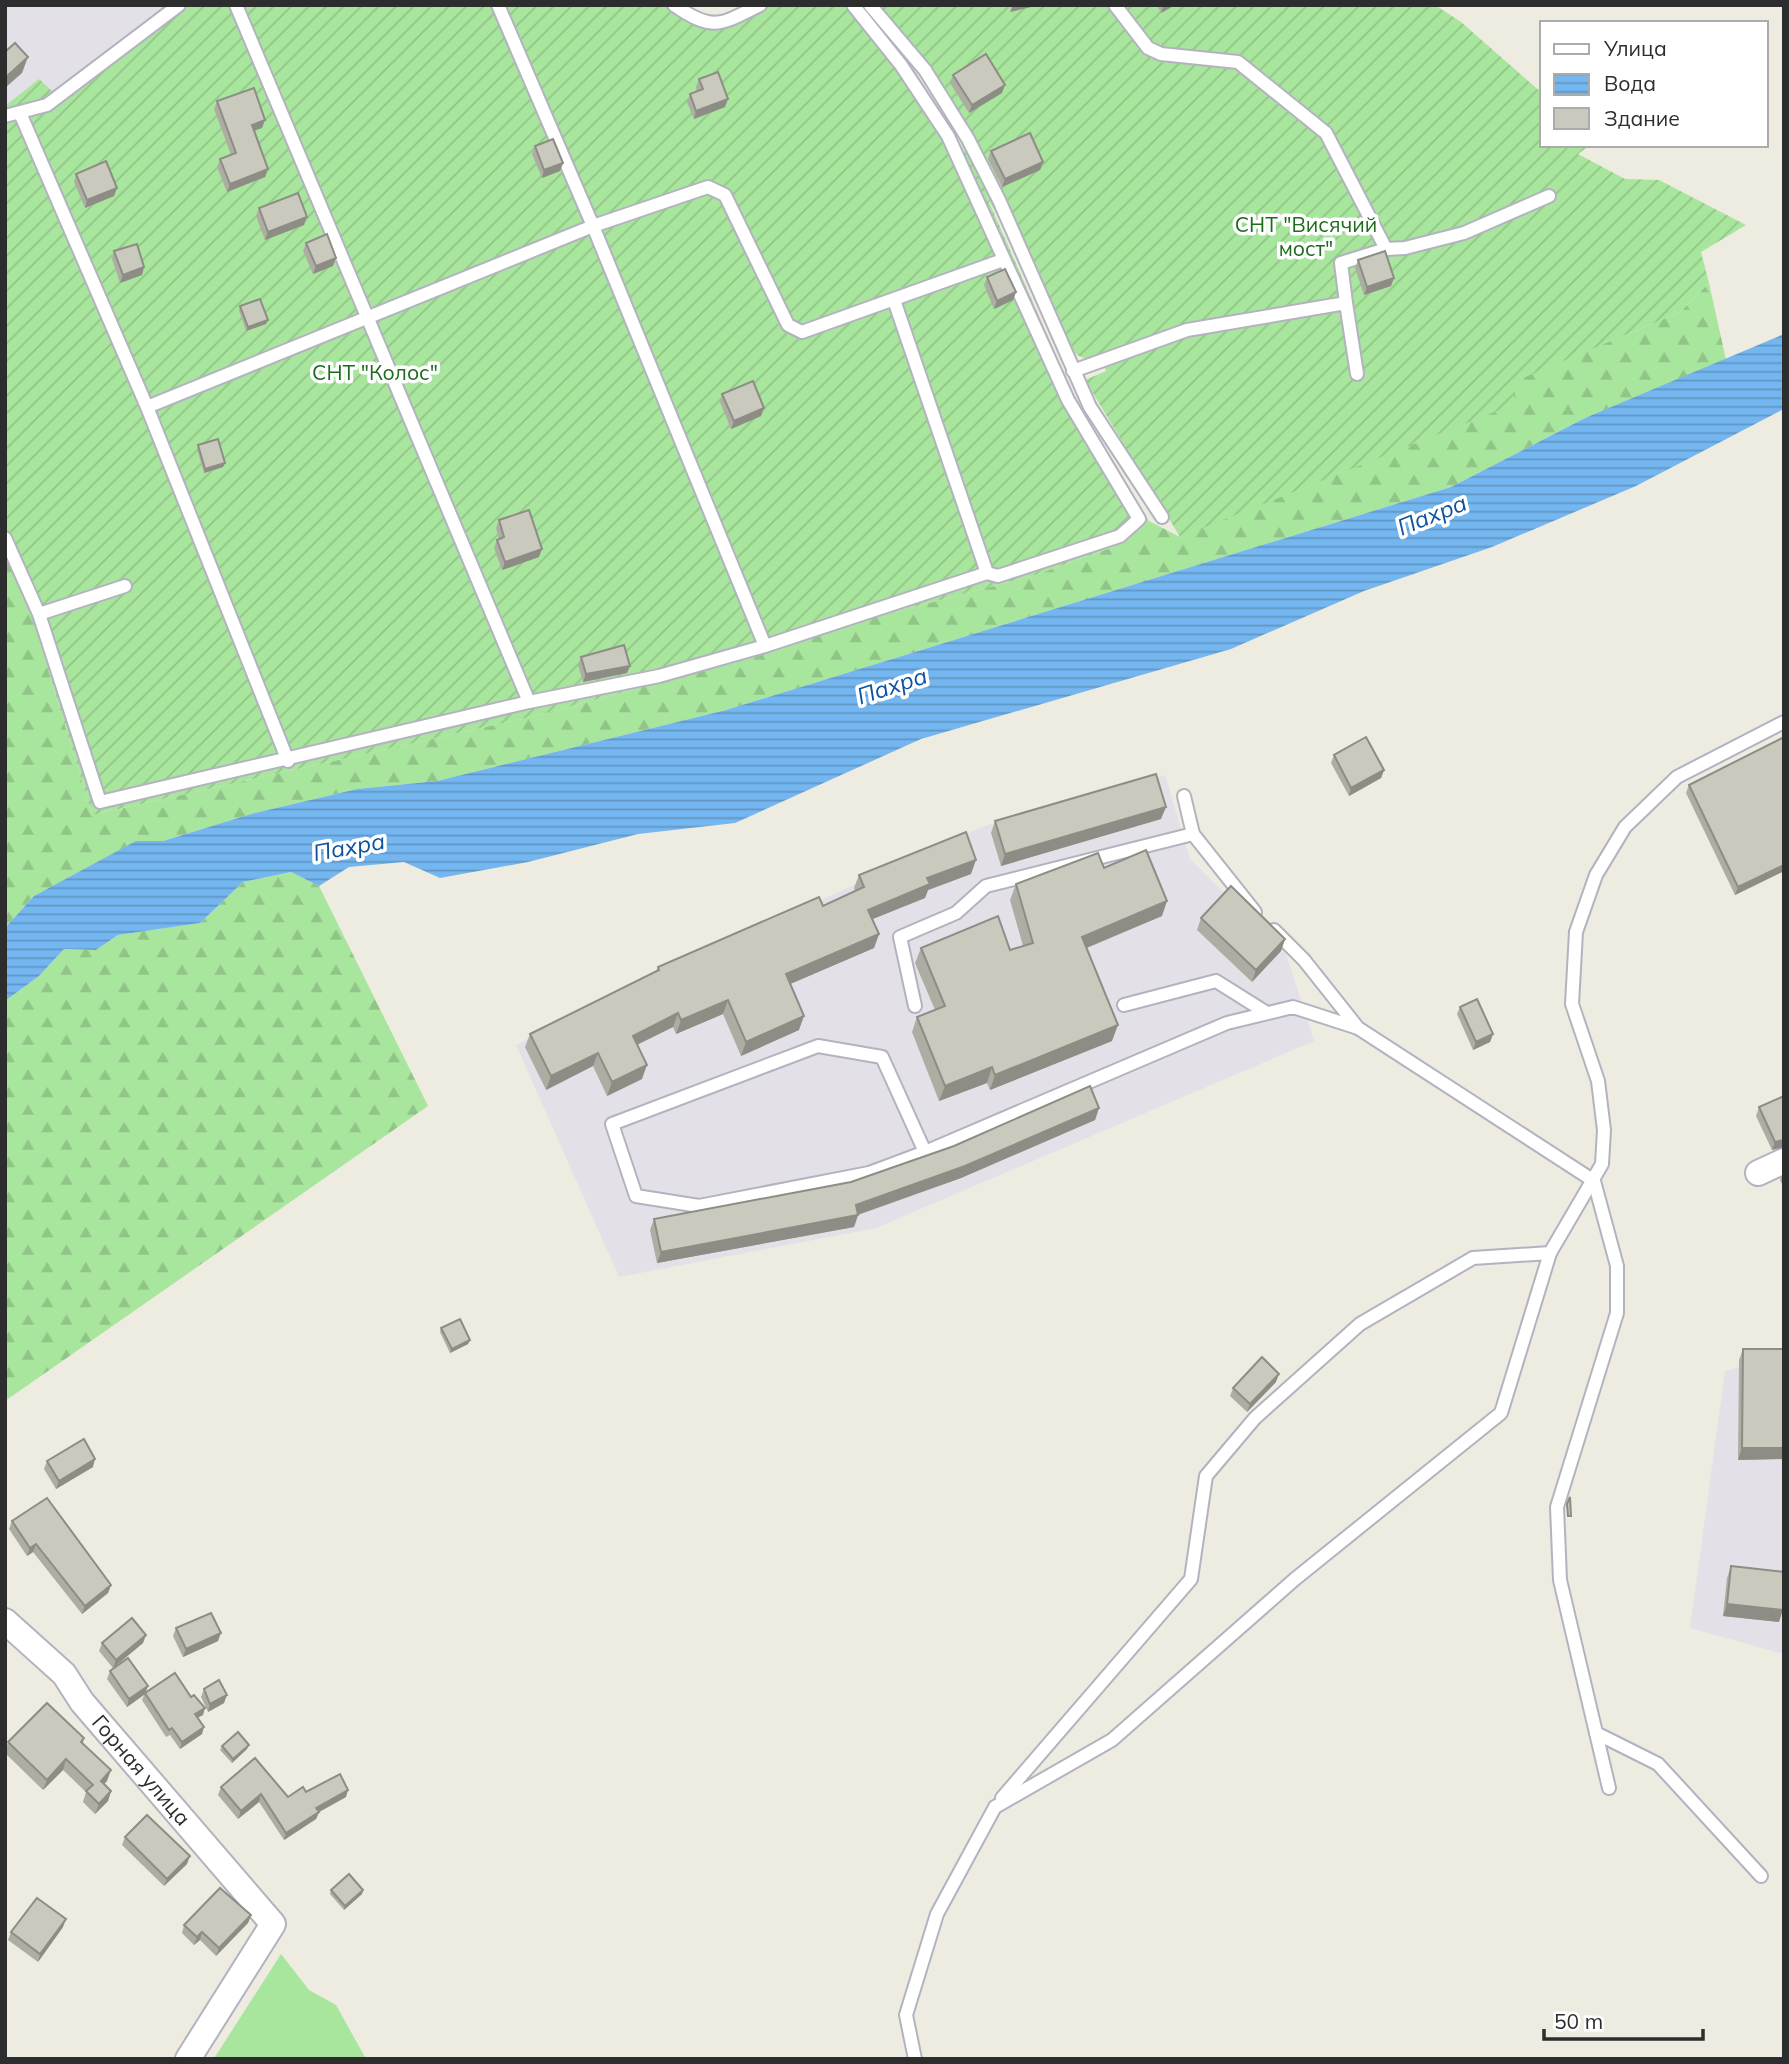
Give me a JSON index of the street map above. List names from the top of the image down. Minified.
{"streets":{"street":["Горная улица"]},"water":["Пахра"],"parks":["СНТ \"Висячий мост\"","СНТ \"Колос\""],"legend":["Улица","Вода","Здание"],"scale_bar":"50 m"}
